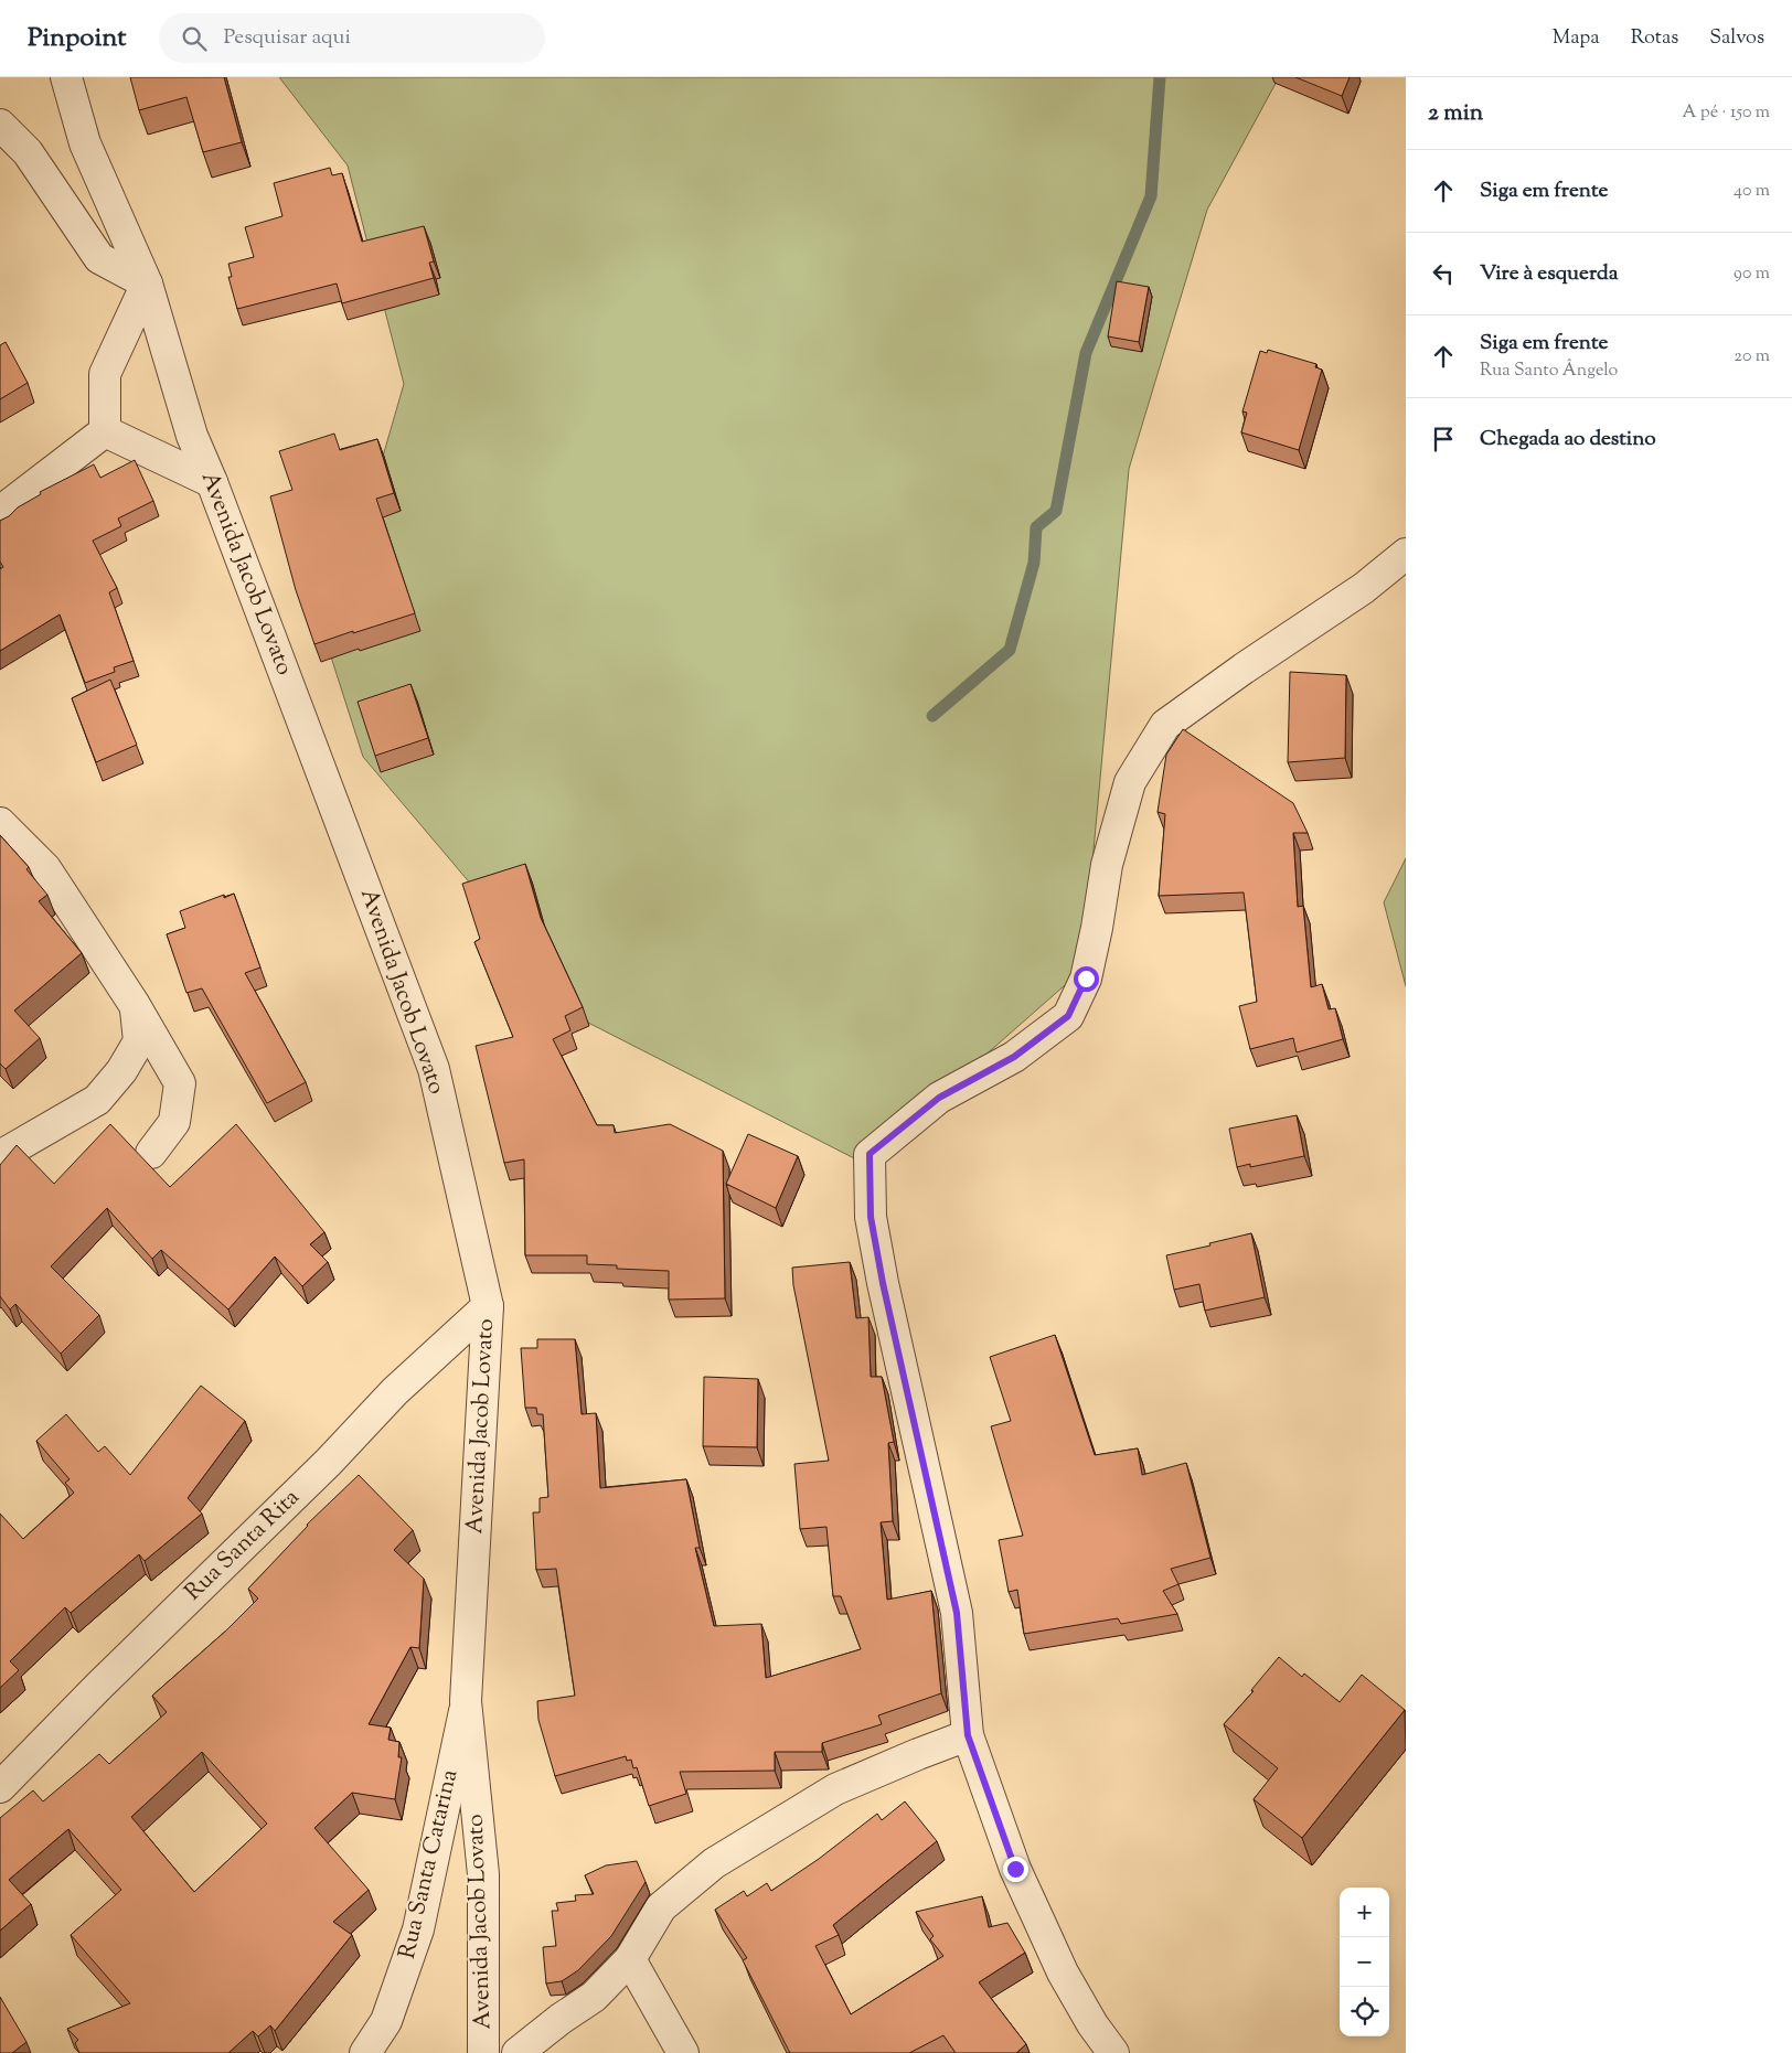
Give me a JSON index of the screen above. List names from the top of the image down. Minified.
{"streets":{"street":["Avenida Jacob Lovato","Rua Santa Rita","Rua Santa Catarina"]},"crossings":[["Avenida Jacob Lovato","Rua Santa Rita"],["Avenida Jacob Lovato","Rua Santa Catarina"]],"page":{"header":"Pinpoint","search":"Pesquisar aqui","nav":["Mapa","Rotas","Salvos"],"heading":["2 min","A pé · 150 m"],"list":[["Siga em frente","40 m"],["Vire à esquerda","90 m"],["Siga em frente","Rua Santo Ângelo","20 m"],"Chegada ao destino"],"map_buttons":["+","−"]}}
